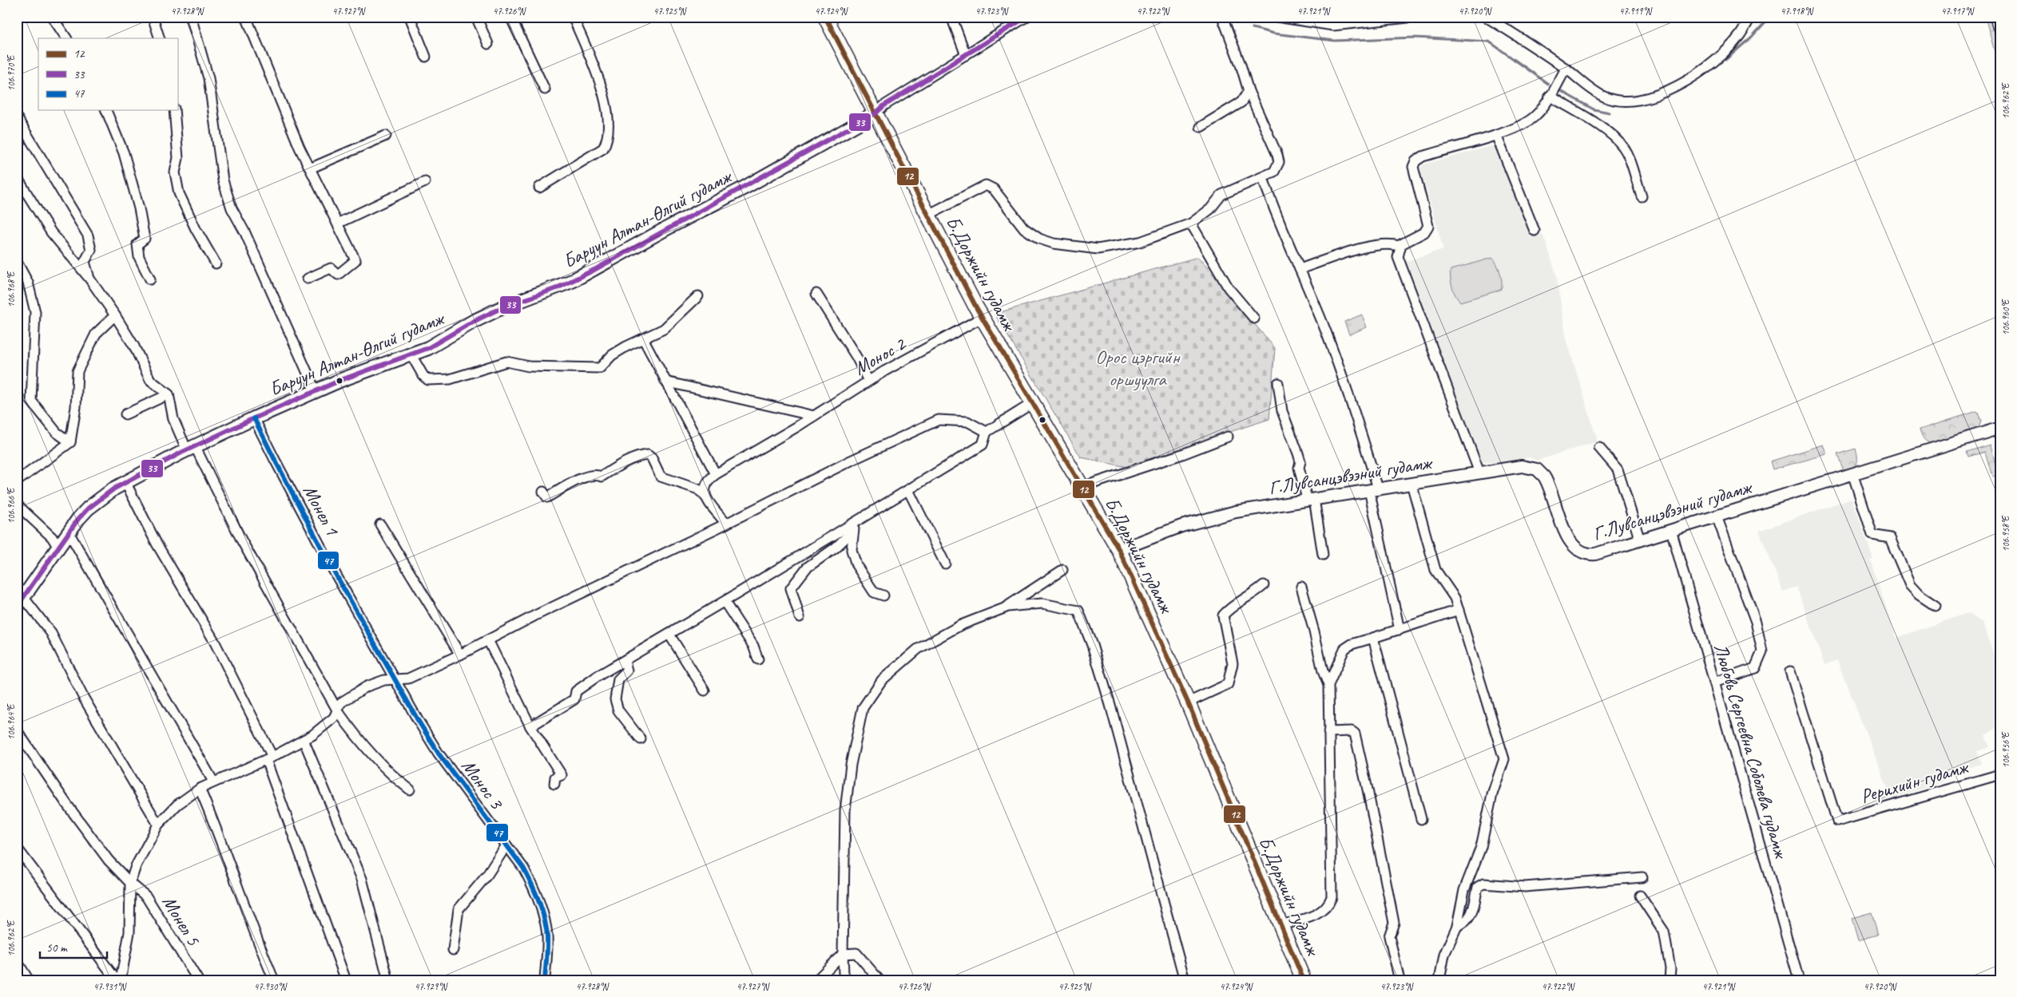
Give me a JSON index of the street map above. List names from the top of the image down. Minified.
{"streets":{"main road":["Баруун Алтан-Өлгий гудамж","Б.Доржийн гудамж"],"street":["Монос 2","Г.Лувсанцэвээний гудамж","Монел 1","Любовь Сергеевна Соболева гудамж","Рерихийн гудамж","Монос 3","Монел 5"]},"crossings":[["Баруун Алтан-Өлгий гудамж","Б.Доржийн гудамж"],["Баруун Алтан-Өлгий гудамж","Монел 1"],["Б.Доржийн гудамж","Монос 2"],["Б.Доржийн гудамж","Г.Лувсанцэвээний гудамж"],["Г.Лувсанцэвээний гудамж","Любовь Сергеевна Соболева гудамж"],["Монел 1","Монос 3"]],"parks":["Орос цэргийн оршуулга"],"lines":["transit line 12","transit line 33","transit line 47"],"legend":["12","33","47"],"scale_bar":"50 m","coordinates":["47.928°N","47.927°N","47.926°N","47.925°N","47.924°N","47.923°N","47.922°N","47.921°N","47.920°N","47.919°N","47.918°N","47.917°N","106.970°E","106.962°E","106.968°E","106.960°E","106.966°E","106.958°E","106.964°E","106.956°E","47.931°N","47.930°N","47.929°N"]}
